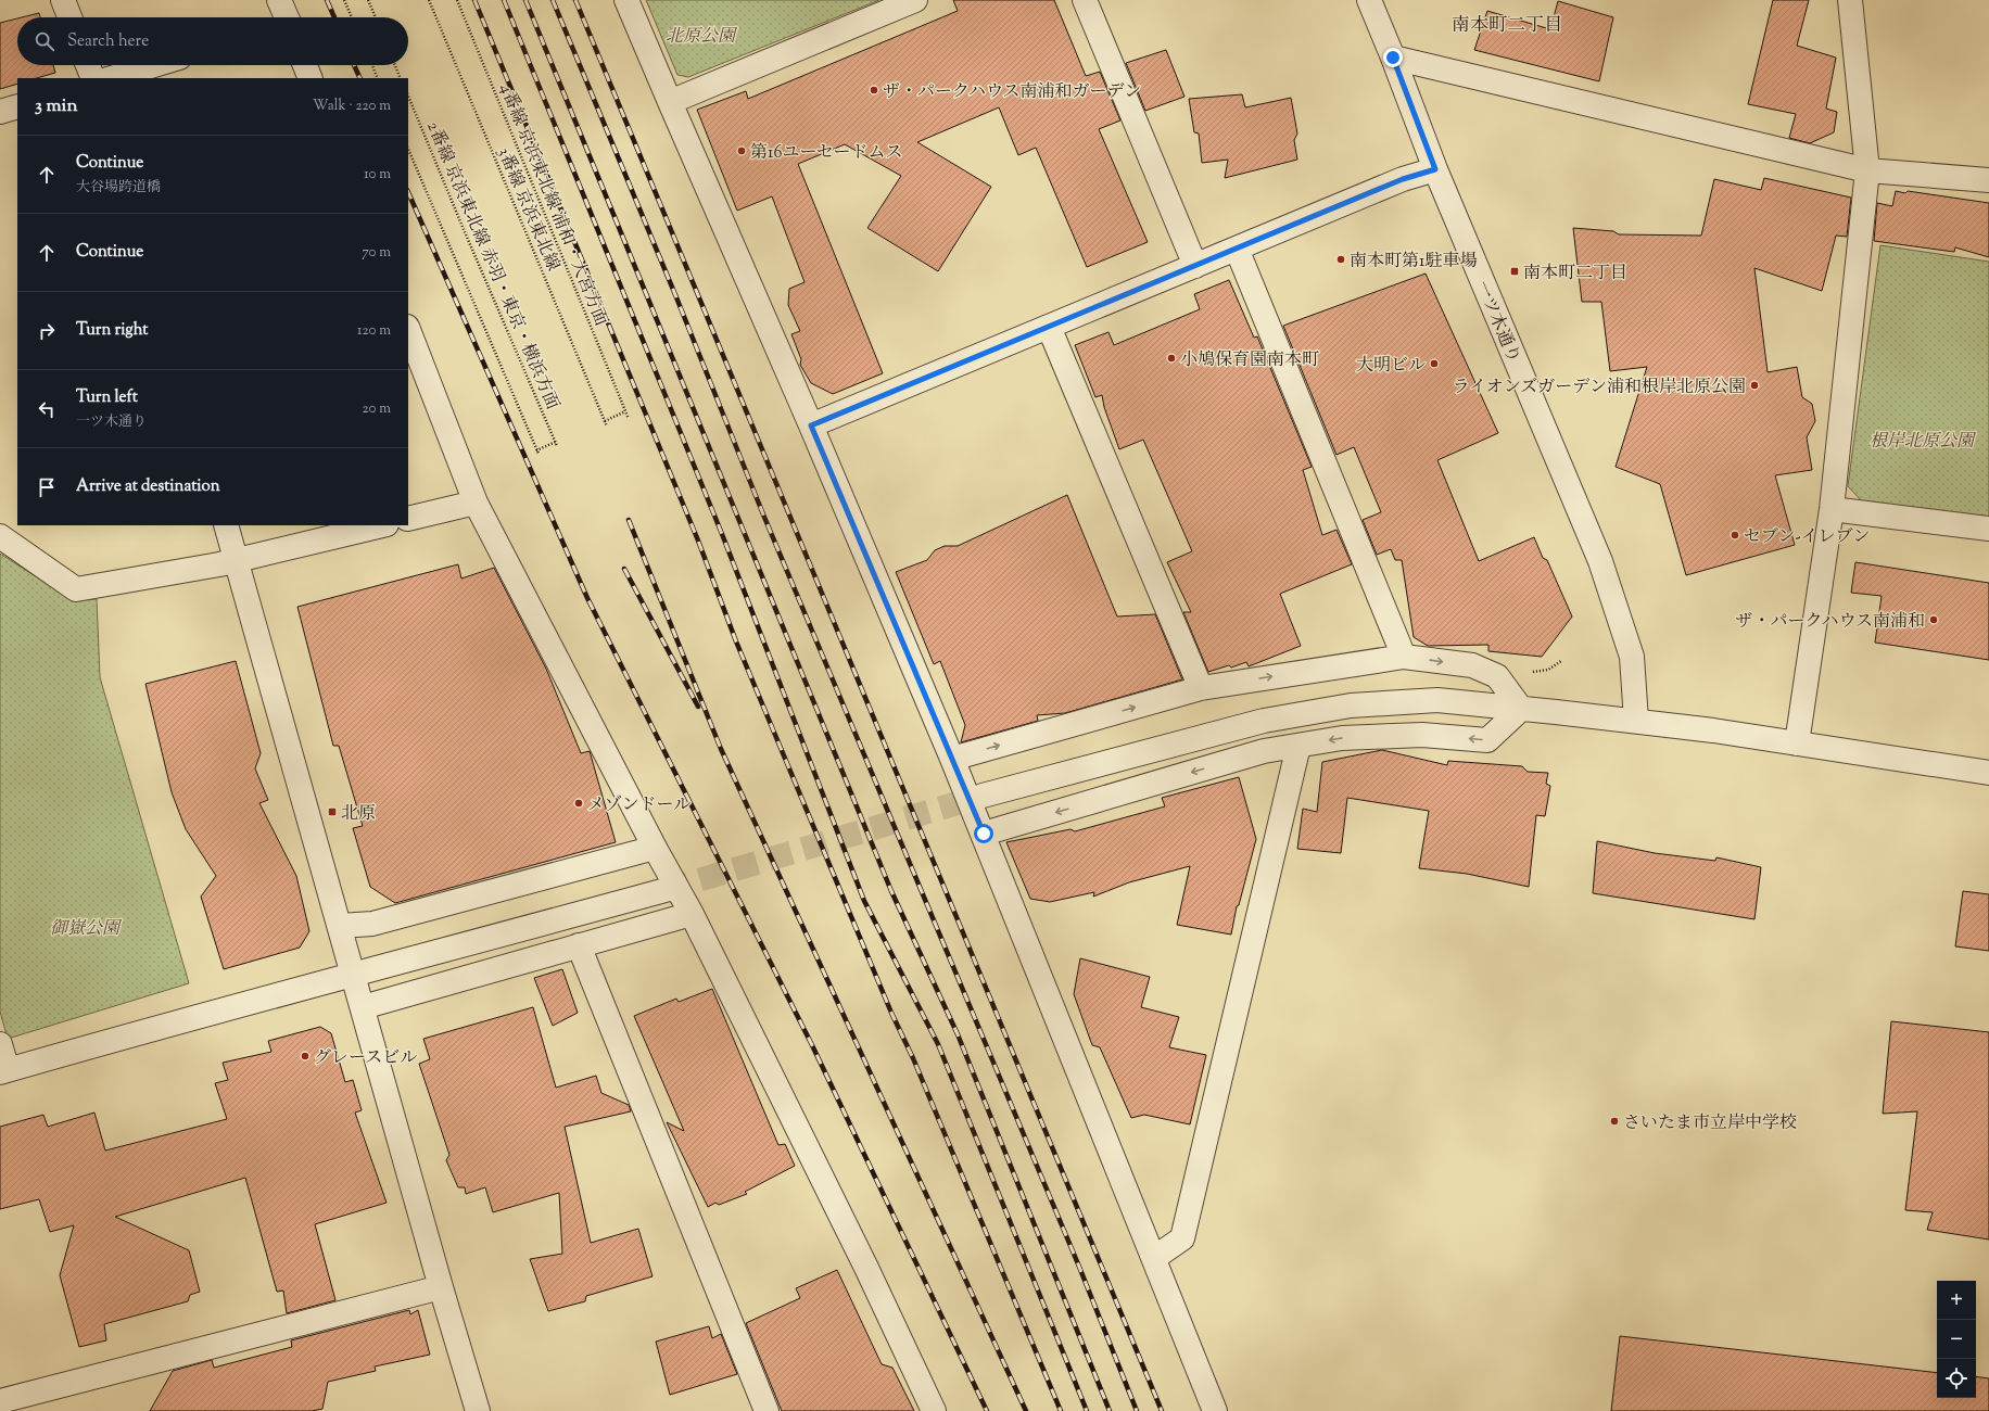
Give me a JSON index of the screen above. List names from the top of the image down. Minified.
{"streets":{"street":["一ツ木通り"],"path":["4番線 京浜東北線 浦和・大宮方面","3番線 京浜東北線","2番線 京浜東北線 赤羽・東京・横浜方面"]},"districts":["南本町二丁目"],"parks":["北原公園","根岸北原公園","御嶽公園"],"places":{"other":["ザ・パークハウス南浦和ガーデン","第16ユーセードムス","南本町第1駐車場","小鳩保育園南本町","大明ビル","ライオンズガーデン浦和根岸北原公園","セブン-イレブン","ザ・パークハウス南浦和","メゾンドール","グレースビル","さいたま市立岸中学校"],"transit":["南本町二丁目","北原"]},"page":{"search":"Search here","heading":["3 min","Walk · 220 m"],"list":[["Continue","大谷場跨道橋","10 m"],["Continue","70 m"],["Turn right","120 m"],["Turn left","一ツ木通り","20 m"],"Arrive at destination"],"map_buttons":["+","−"]}}
